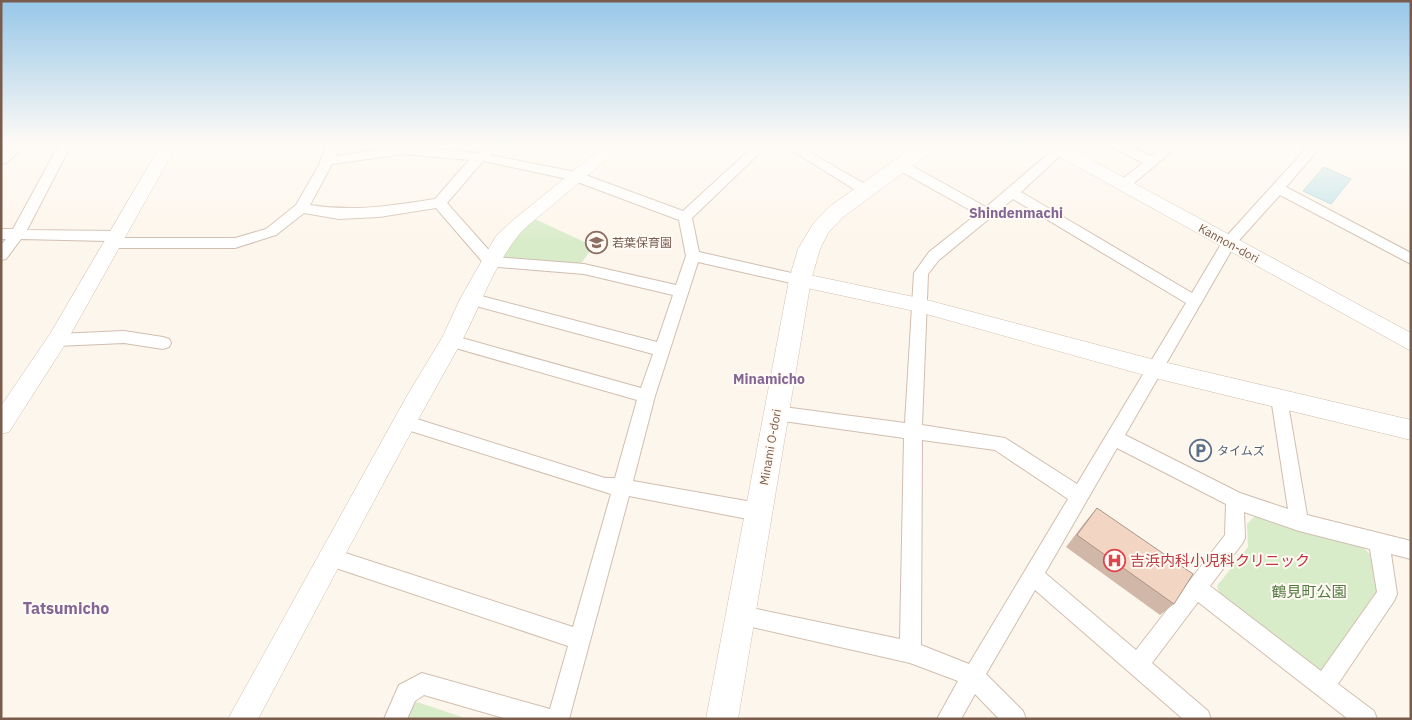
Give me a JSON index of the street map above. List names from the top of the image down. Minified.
{"streets":{"main road":["Minami O-dori"],"street":["Kannon-dori"]},"districts":["Shindenmachi","Minamicho","Tatsumicho"],"parks":["鶴見町公園"],"places":{"school or university":["若葉保育園"],"parking":["タイムズ"],"hospital":["吉浜内科小児科クリニック"]}}
